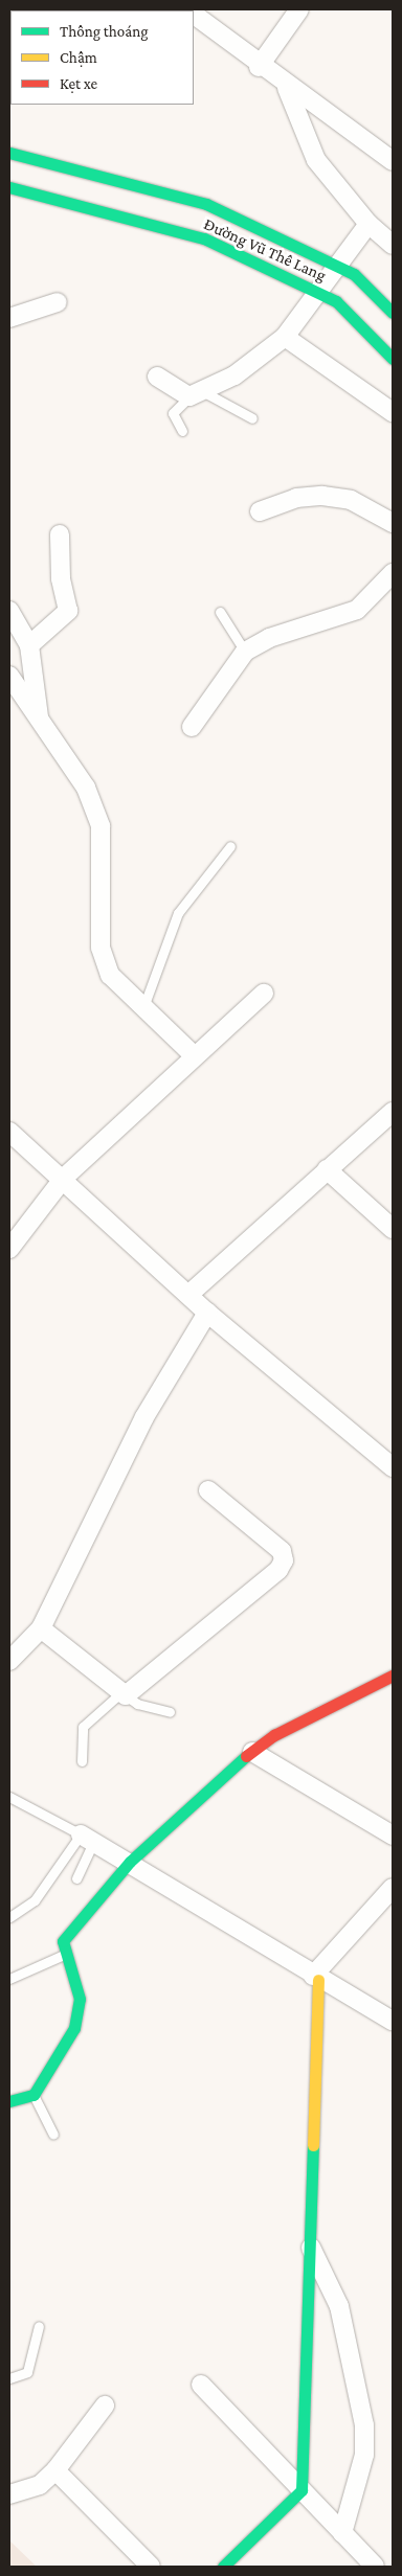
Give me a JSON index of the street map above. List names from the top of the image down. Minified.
{"streets":{"street":["Đường Vũ Thê Lang"]},"legend":["Thông thoáng","Chậm","Kẹt xe"]}
